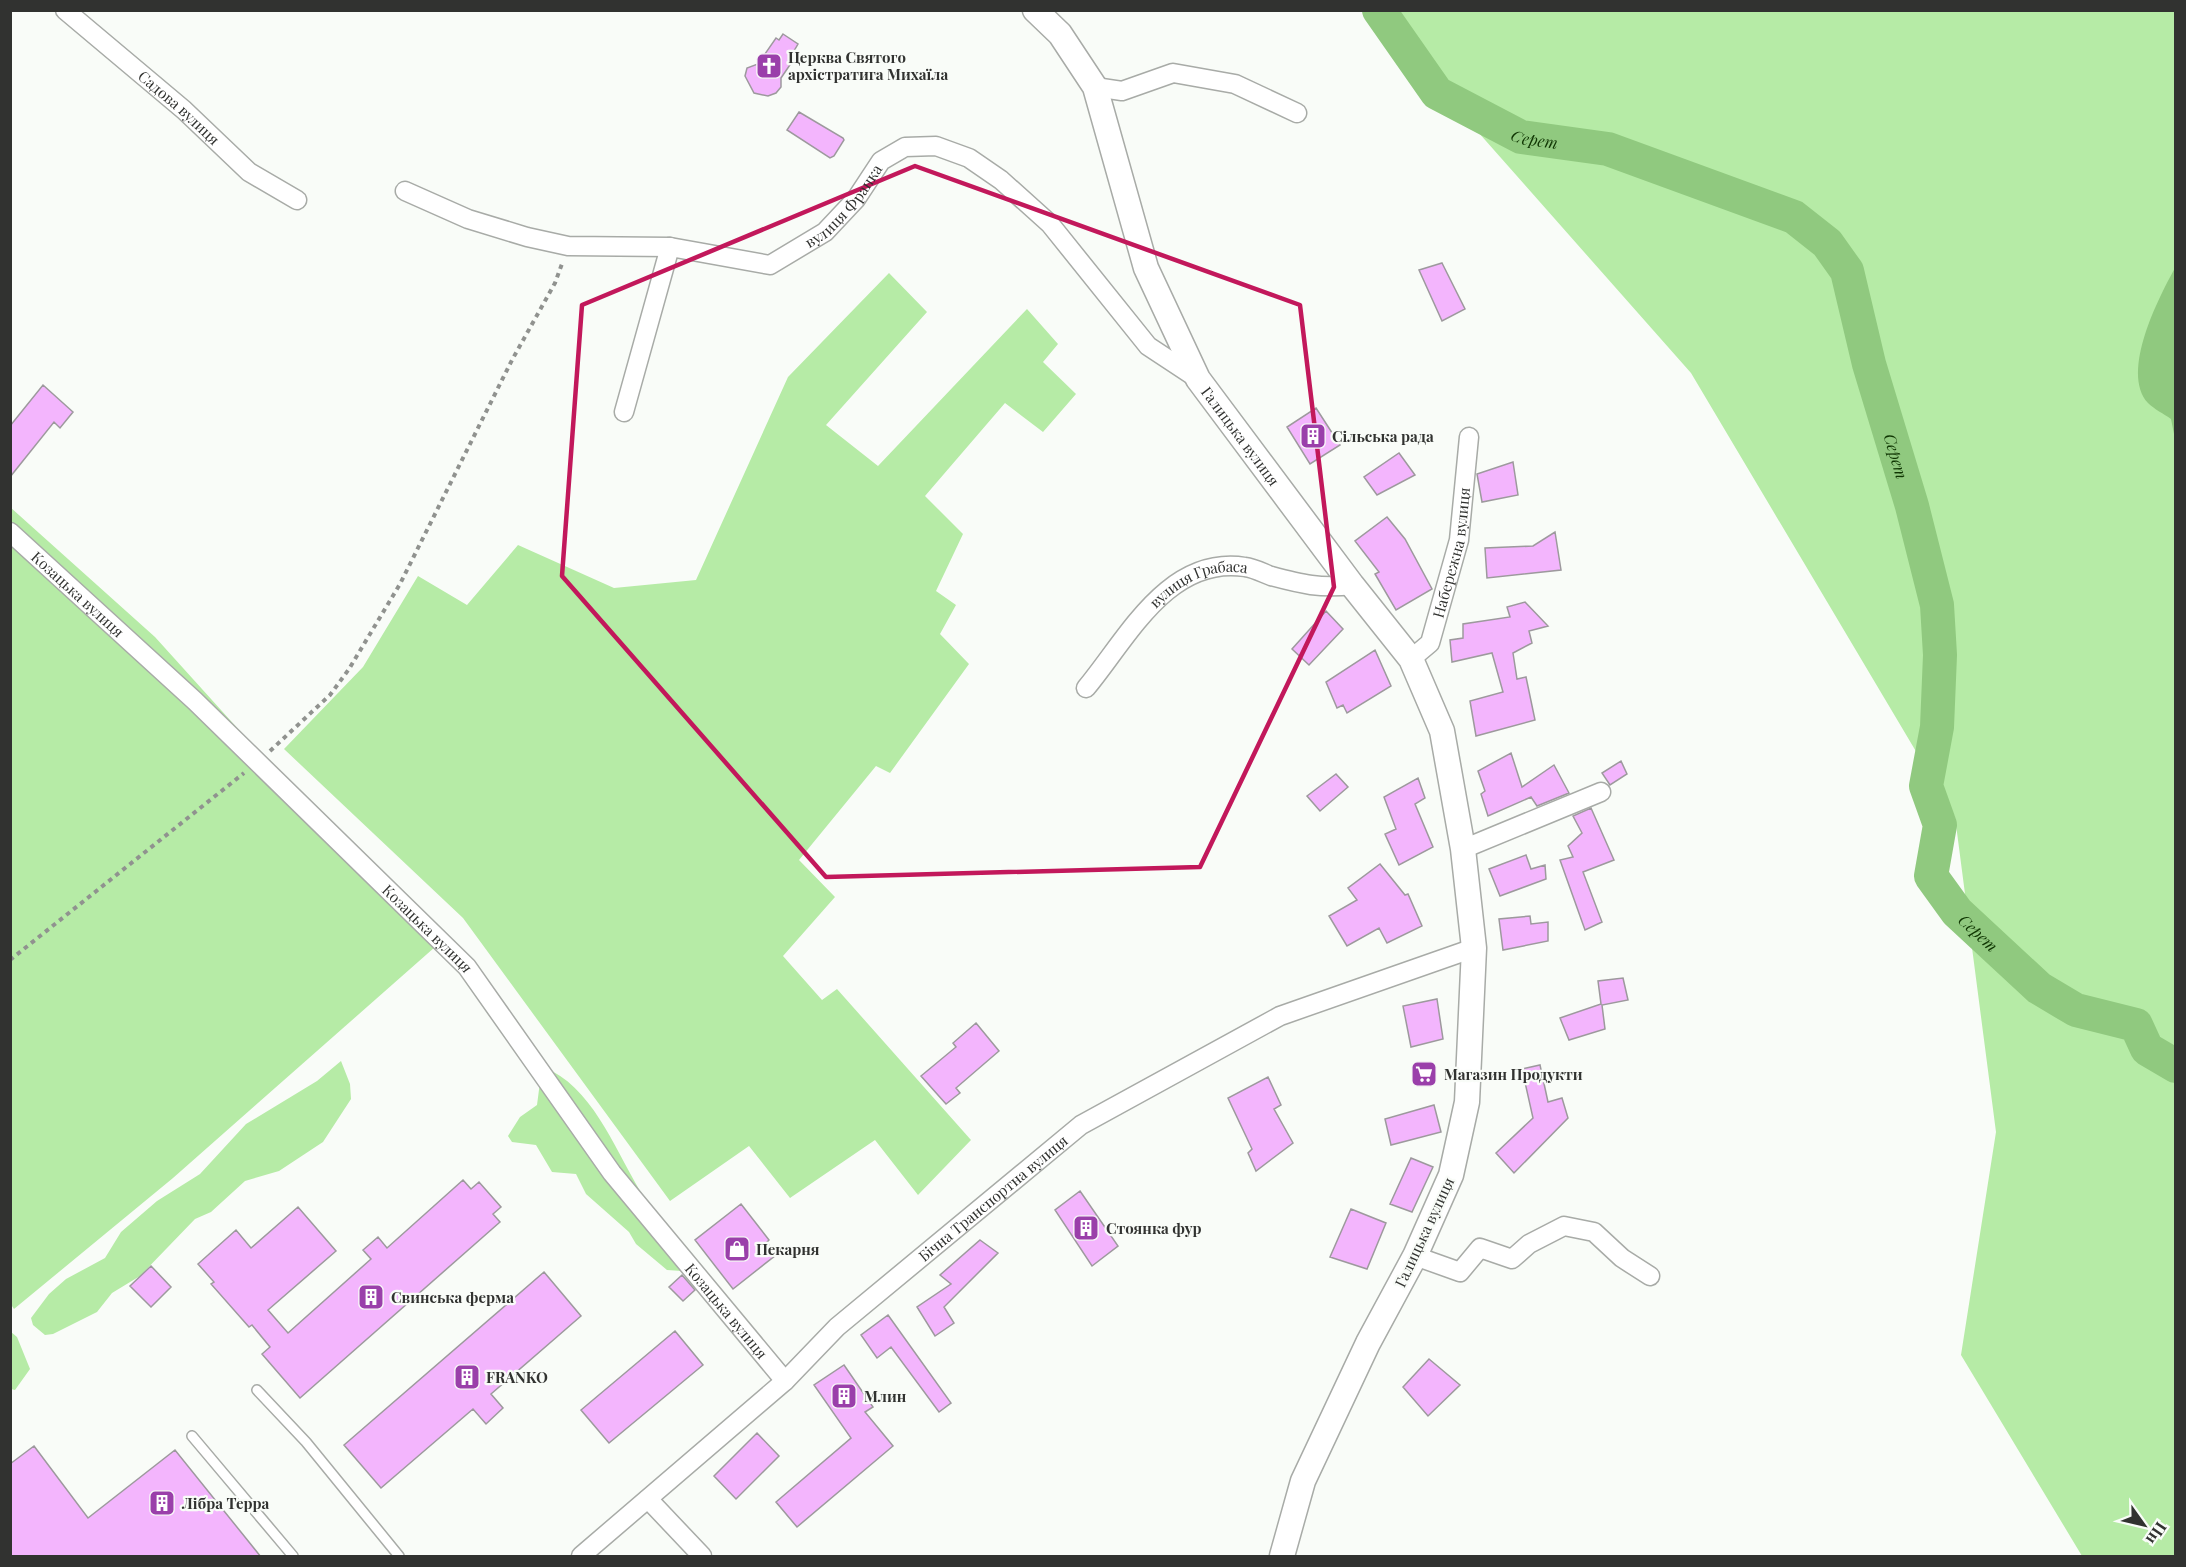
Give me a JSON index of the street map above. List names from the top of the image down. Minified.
{"streets":{"main road":["Галицька вулиця"],"street":["Садова вулиця","вулиця Франка","Набережна вулиця","вулиця Грабаса","Козацька вулиця","Бічна Транспортна вулиця"]},"crossings":[["вулиця Франка","Галицька вулиця"],["Галицька вулиця","Набережна вулиця"],["Галицька вулиця","вулиця Грабаса"],["Галицька вулиця","Бічна Транспортна вулиця"],["Козацька вулиця","Бічна Транспортна вулиця"]],"water":["Серет"],"places":{"church":["Церква Святого архістратига Михаїла"],"building":["Сільська рада","Стоянка фур","Свинська ферма","FRANKO","Млин","Лібра Терра"],"supermarket":["Магазин Продукти"],"shop":["Пекарня"]},"north":"bottom right"}
